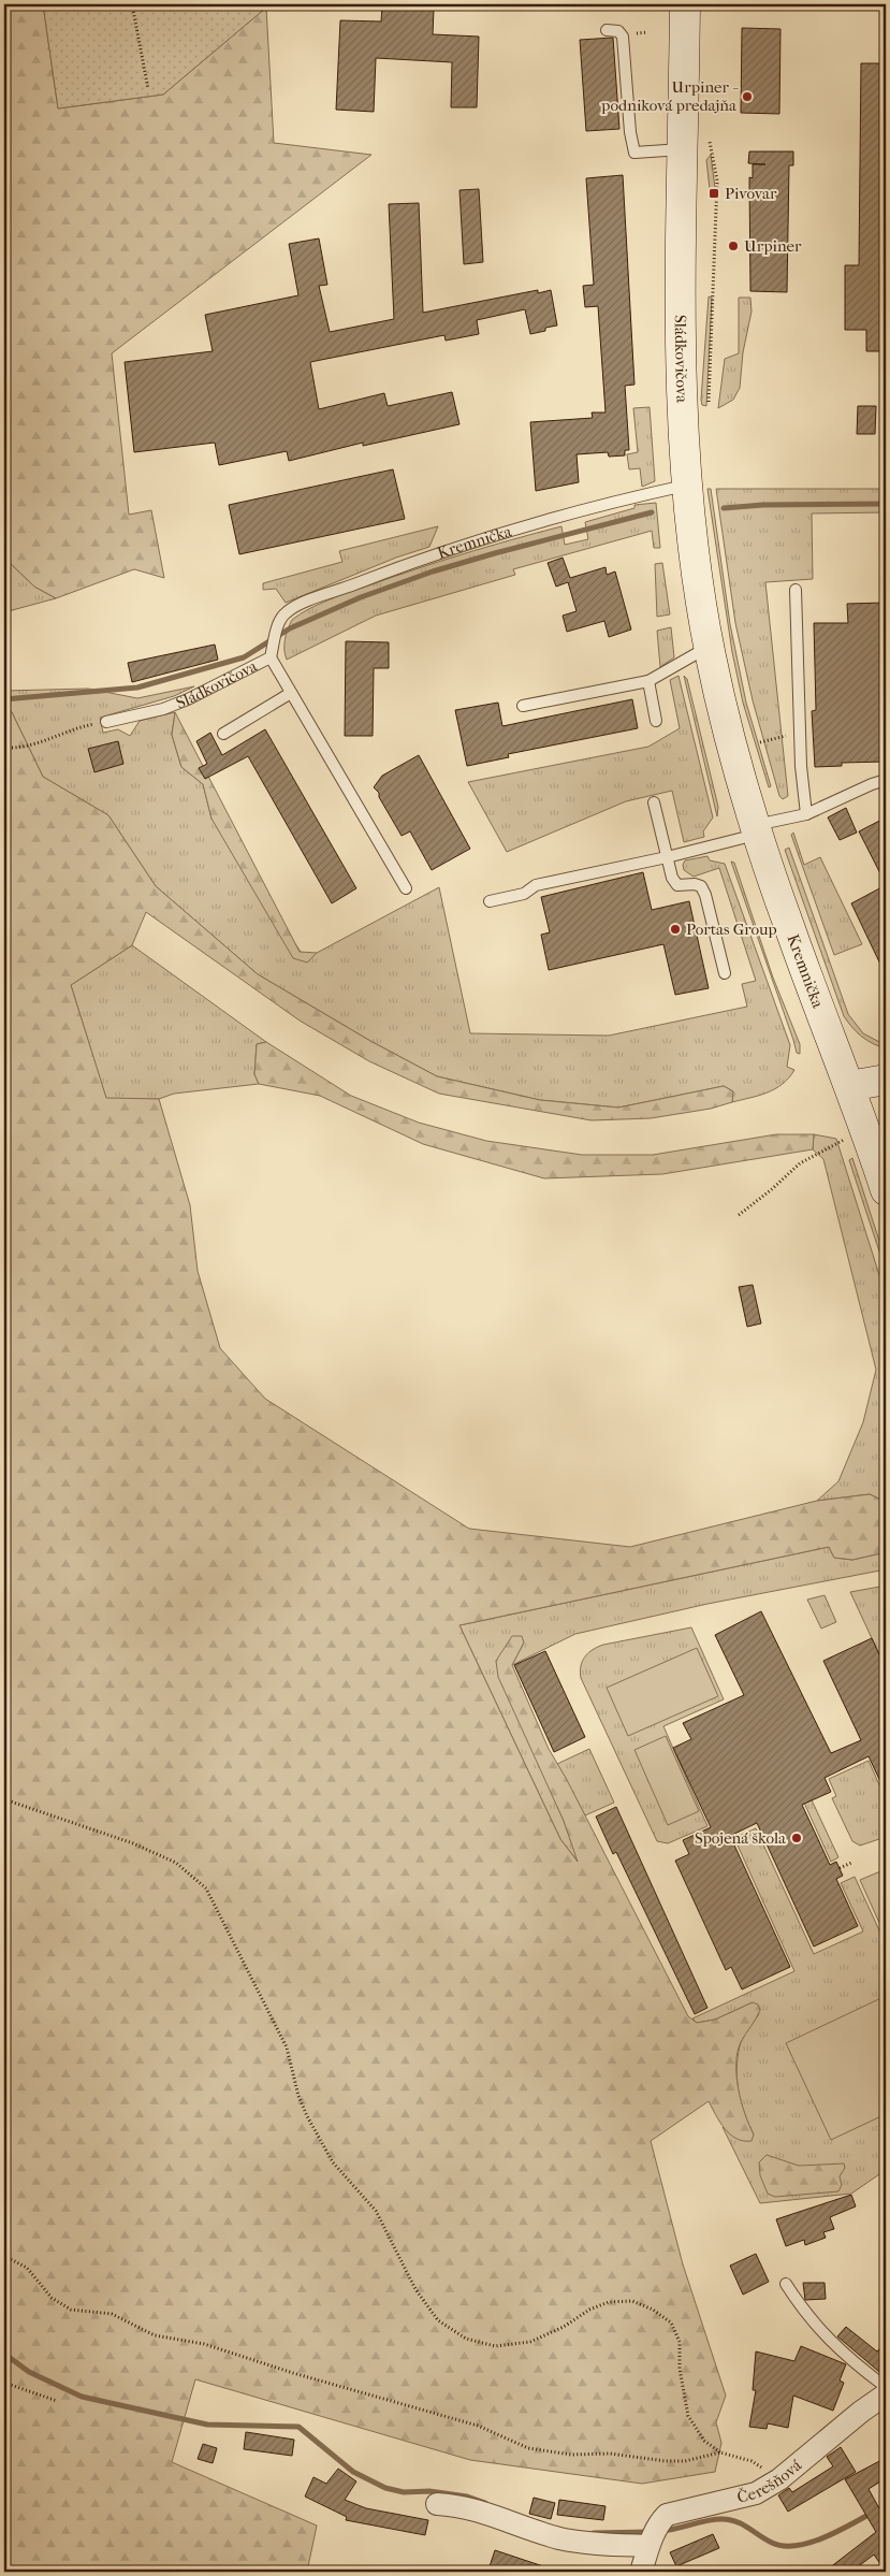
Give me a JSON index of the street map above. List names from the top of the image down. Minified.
{"streets":{"main road":["Sládkovičova","Kremnička"],"street":["Čerešňová"]},"crossings":[["Sládkovičova","Kremnička"]],"places":{"other":["Urpiner - podniková predajňa","Urpiner","Portas Group","Spojená škola"],"transit":["Pivovar"]}}
